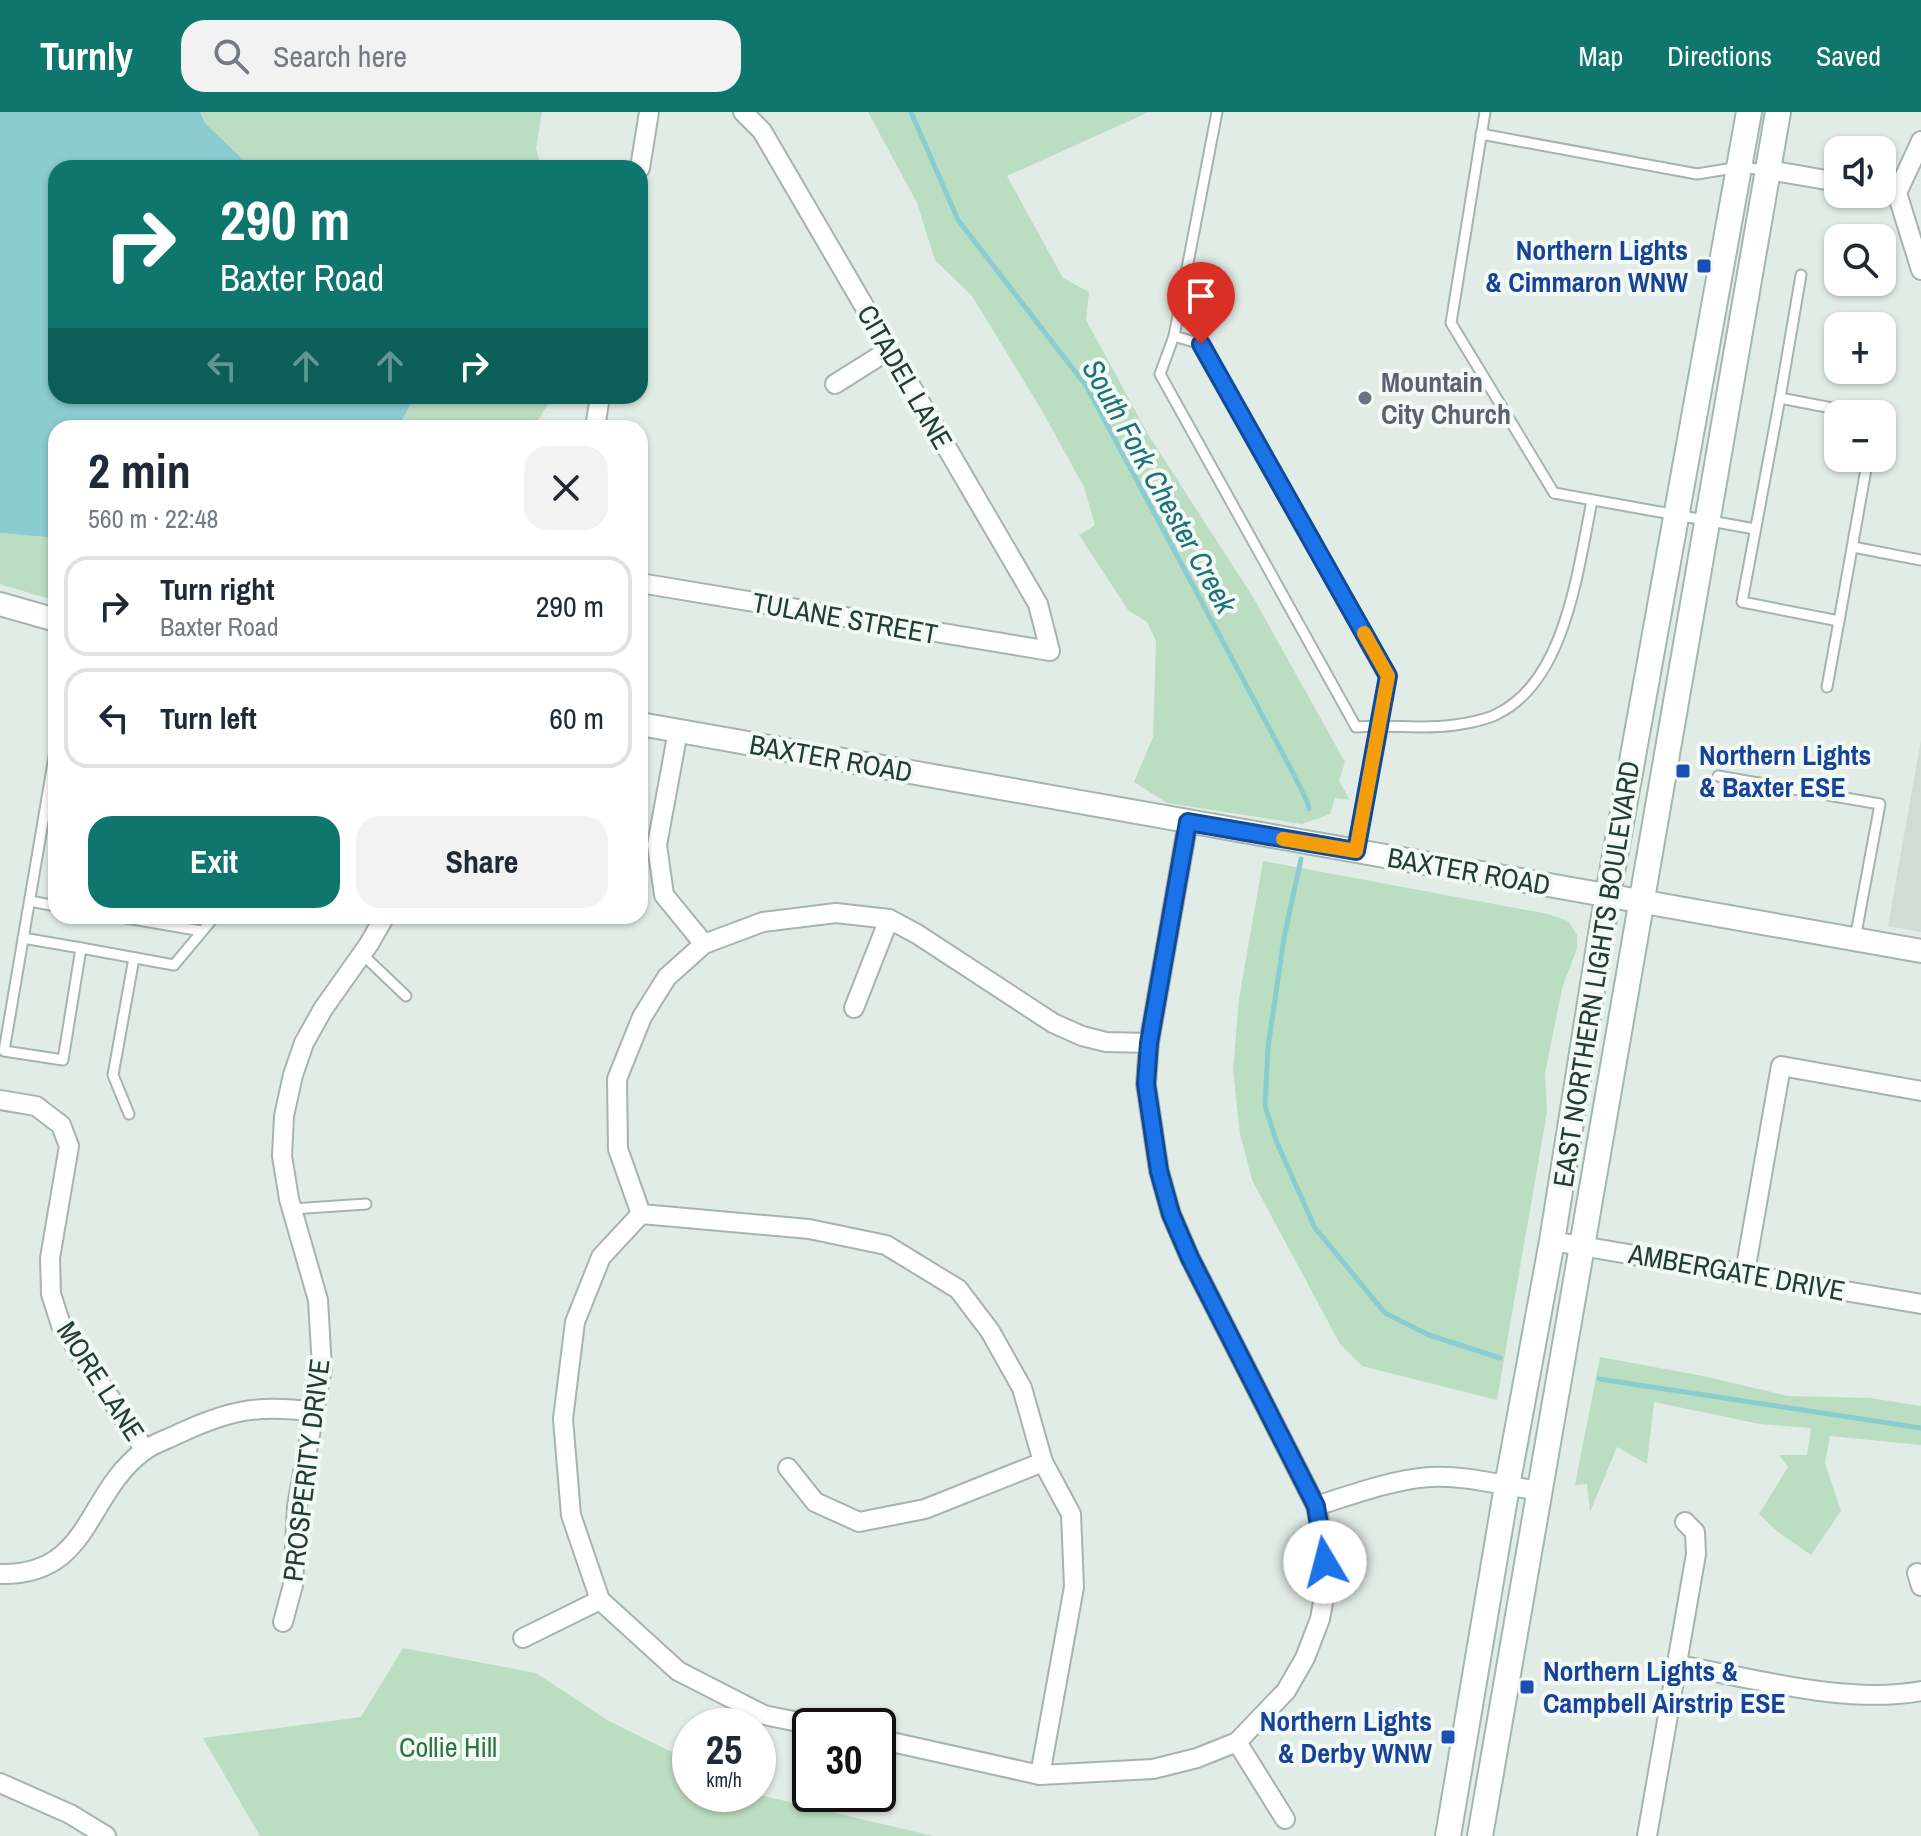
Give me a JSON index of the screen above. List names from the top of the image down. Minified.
{"streets":{"main road":["EAST NORTHERN LIGHTS BOULEVARD"],"street":["CITADEL LANE","TULANE STREET","BAXTER ROAD","AMBERGATE DRIVE","MORE LANE","PROSPERITY DRIVE"]},"crossings":[["CITADEL LANE","TULANE STREET"],["BAXTER ROAD","EAST NORTHERN LIGHTS BOULEVARD"],["EAST NORTHERN LIGHTS BOULEVARD","AMBERGATE DRIVE"]],"water":["South Fork Chester Creek"],"parks":["Collie Hill"],"places":{"transit":["Northern Lights & Cimmaron WNW","Northern Lights & Baxter ESE","Northern Lights & Campbell Airstrip ESE","Northern Lights & Derby WNW"],"other":["Mountain City Church"]},"page":{"header":"Turnly","search":"Search here","nav":["Map","Directions","Saved"],"map_buttons":["+","−"],"turn":["290 m","Baxter Road"],"heading":["2 min","560 m · 22:48"],"list":[{"name":"Turn right","note":"Baxter Road","value":"290 m"},{"name":"Turn left","value":"60 m"}],"buttons":["Exit","Share"],"speed":"25 km/h","limit":"30"}}
